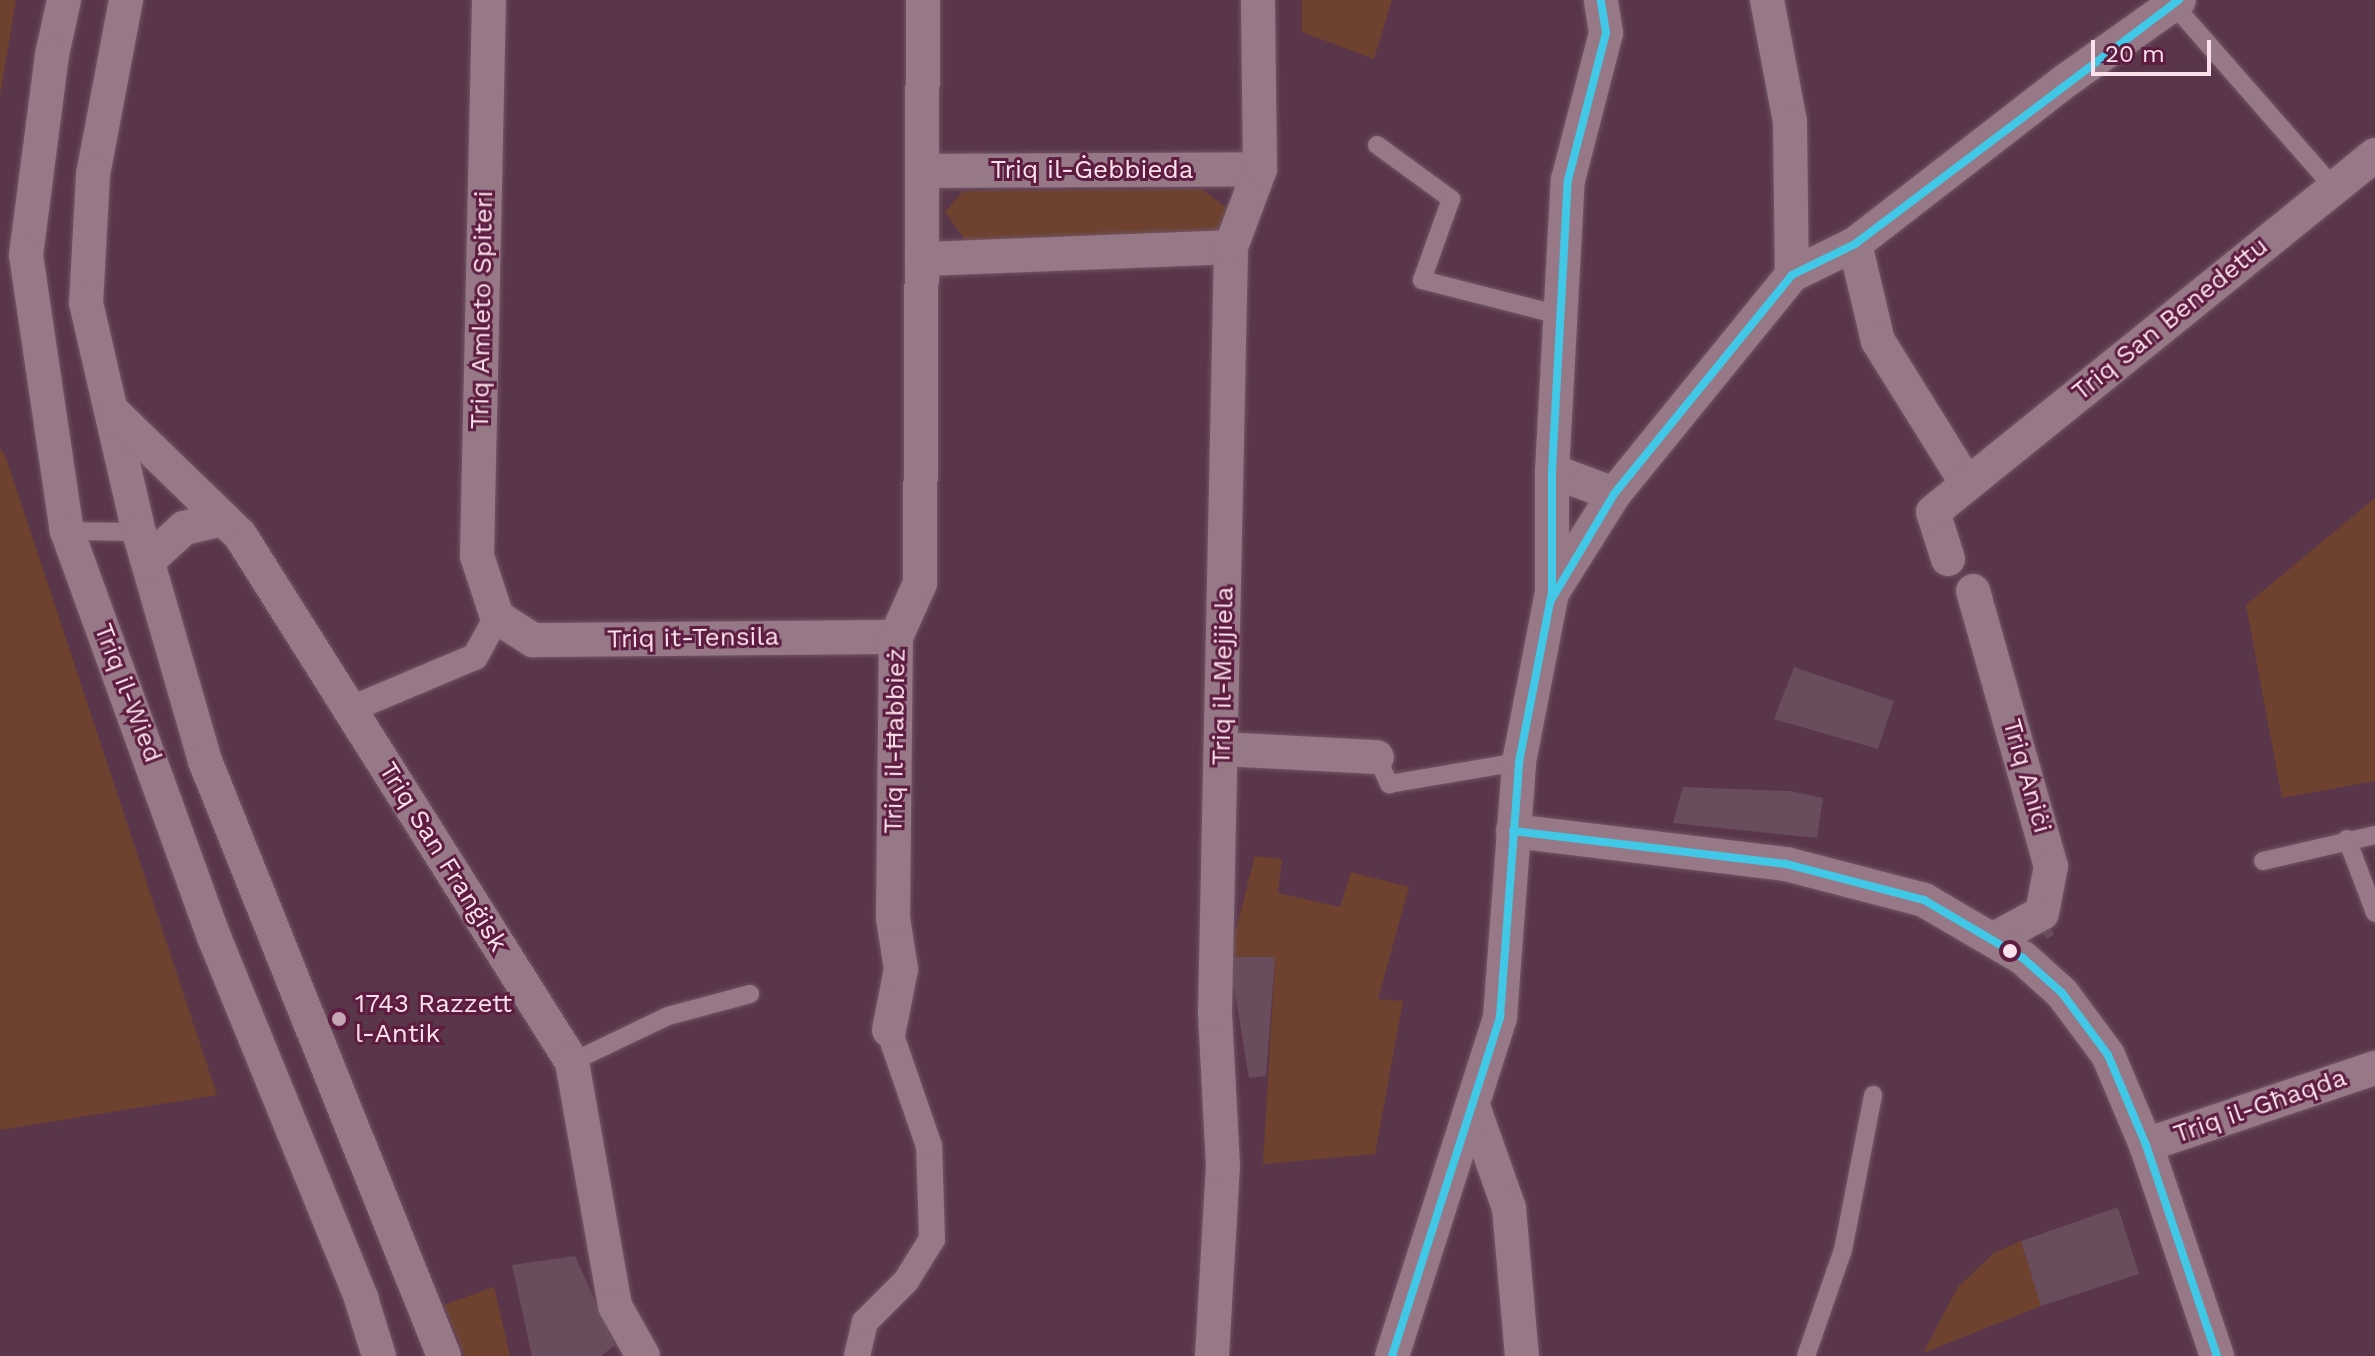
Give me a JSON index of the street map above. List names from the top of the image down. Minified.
{"streets":{"street":["Triq il-Ġebbieda","Triq Amleto Spiteri","Triq San Benedettu","Triq it-Tensila","Triq il-Mejjiela","Triq il-Wied","Triq il-Ħabbież","Triq Aniċi","Triq San Franġisk","Triq il-Għaqda"]},"crossings":[["Triq il-Ġebbieda","Triq il-Mejjiela"],["Triq il-Ġebbieda","Triq il-Ħabbież"],["Triq Amleto Spiteri","Triq it-Tensila"],["Triq it-Tensila","Triq il-Ħabbież"],["Triq il-Wied","Triq San Franġisk"]],"places":["1743 Razzett l-Antik"],"scale_bar":"20 m"}
